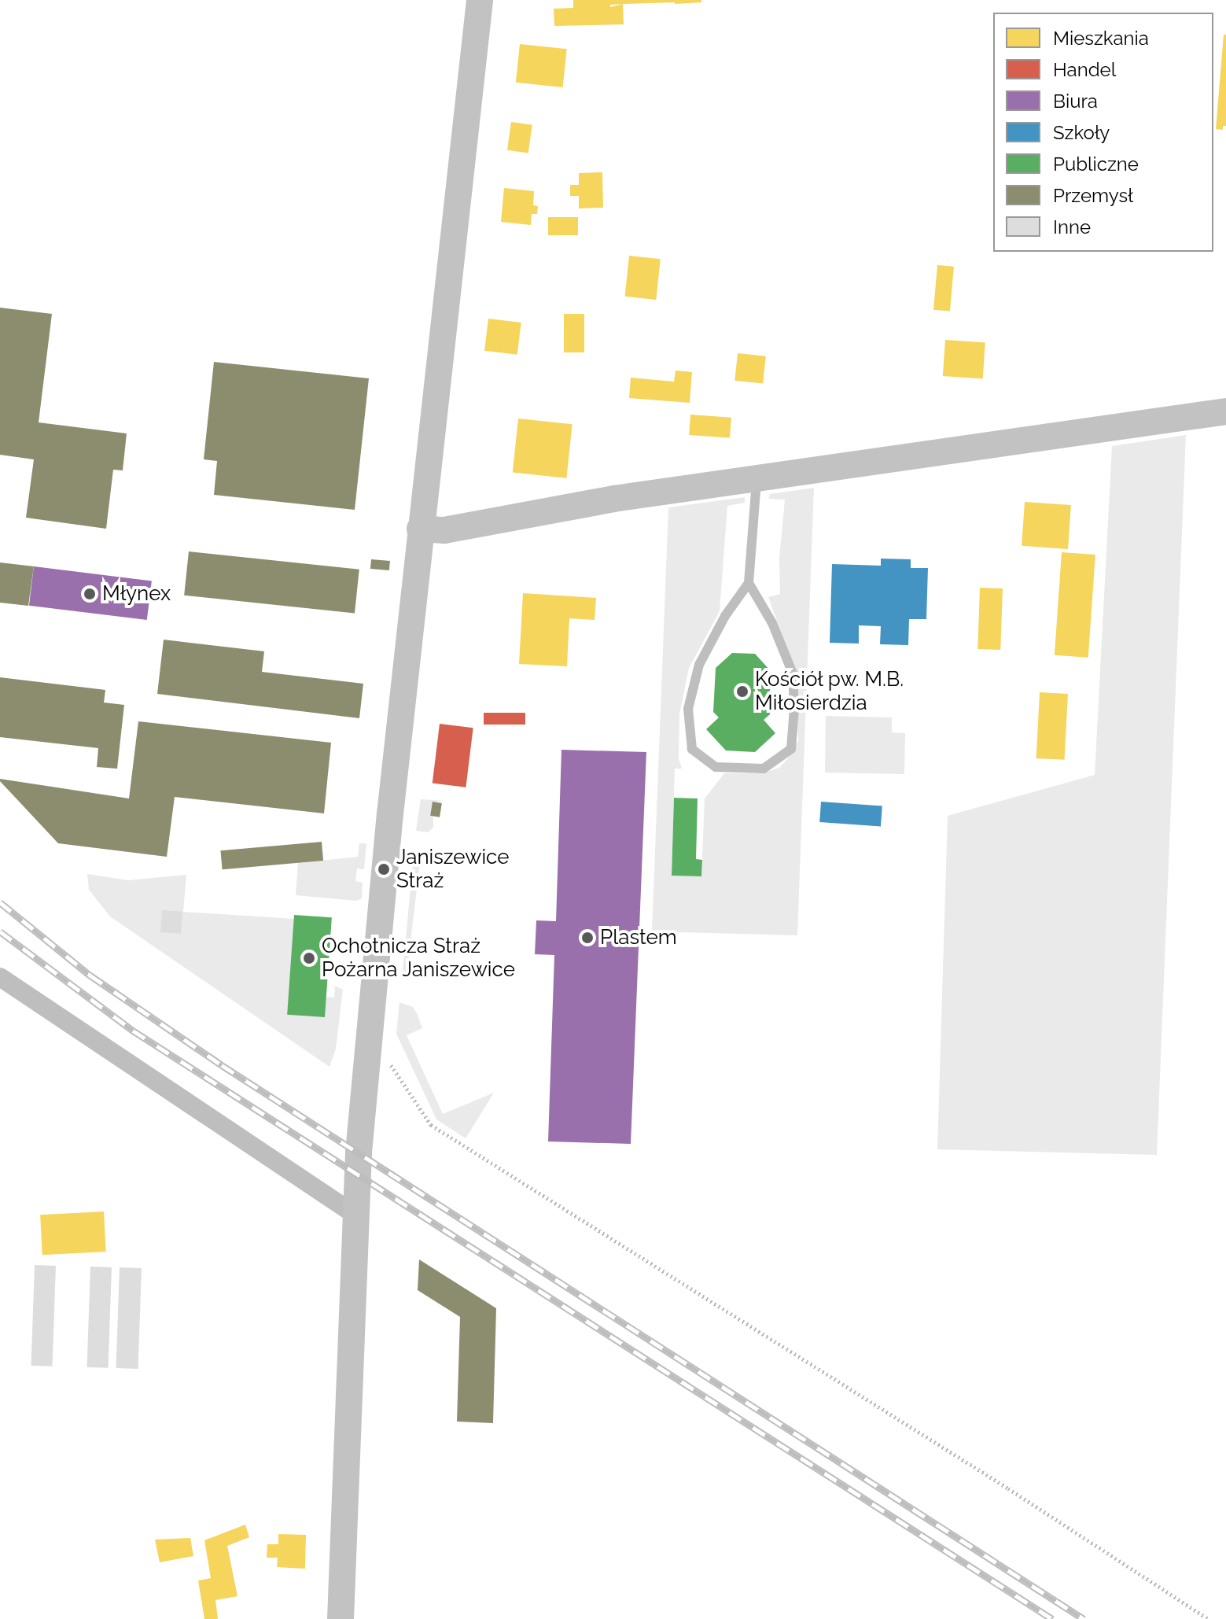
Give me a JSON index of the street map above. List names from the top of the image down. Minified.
{"places":["Młynex","Kościół pw. M.B. Miłosierdzia","Janiszewice Straż","Plastem","Ochotnicza Straż Pożarna Janiszewice"],"legend":["Mieszkania","Handel","Biura","Szkoły","Publiczne","Przemysł","Inne"]}
